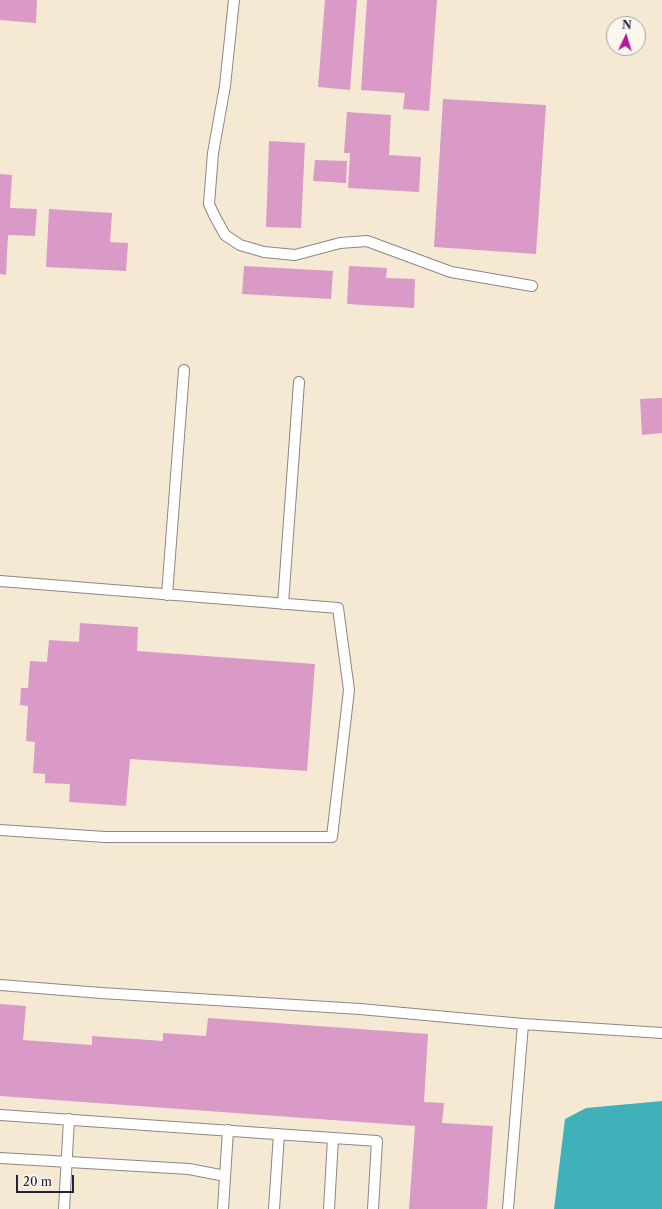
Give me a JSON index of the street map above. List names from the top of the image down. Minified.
{"scale_bar":"20 m","north":"top"}
